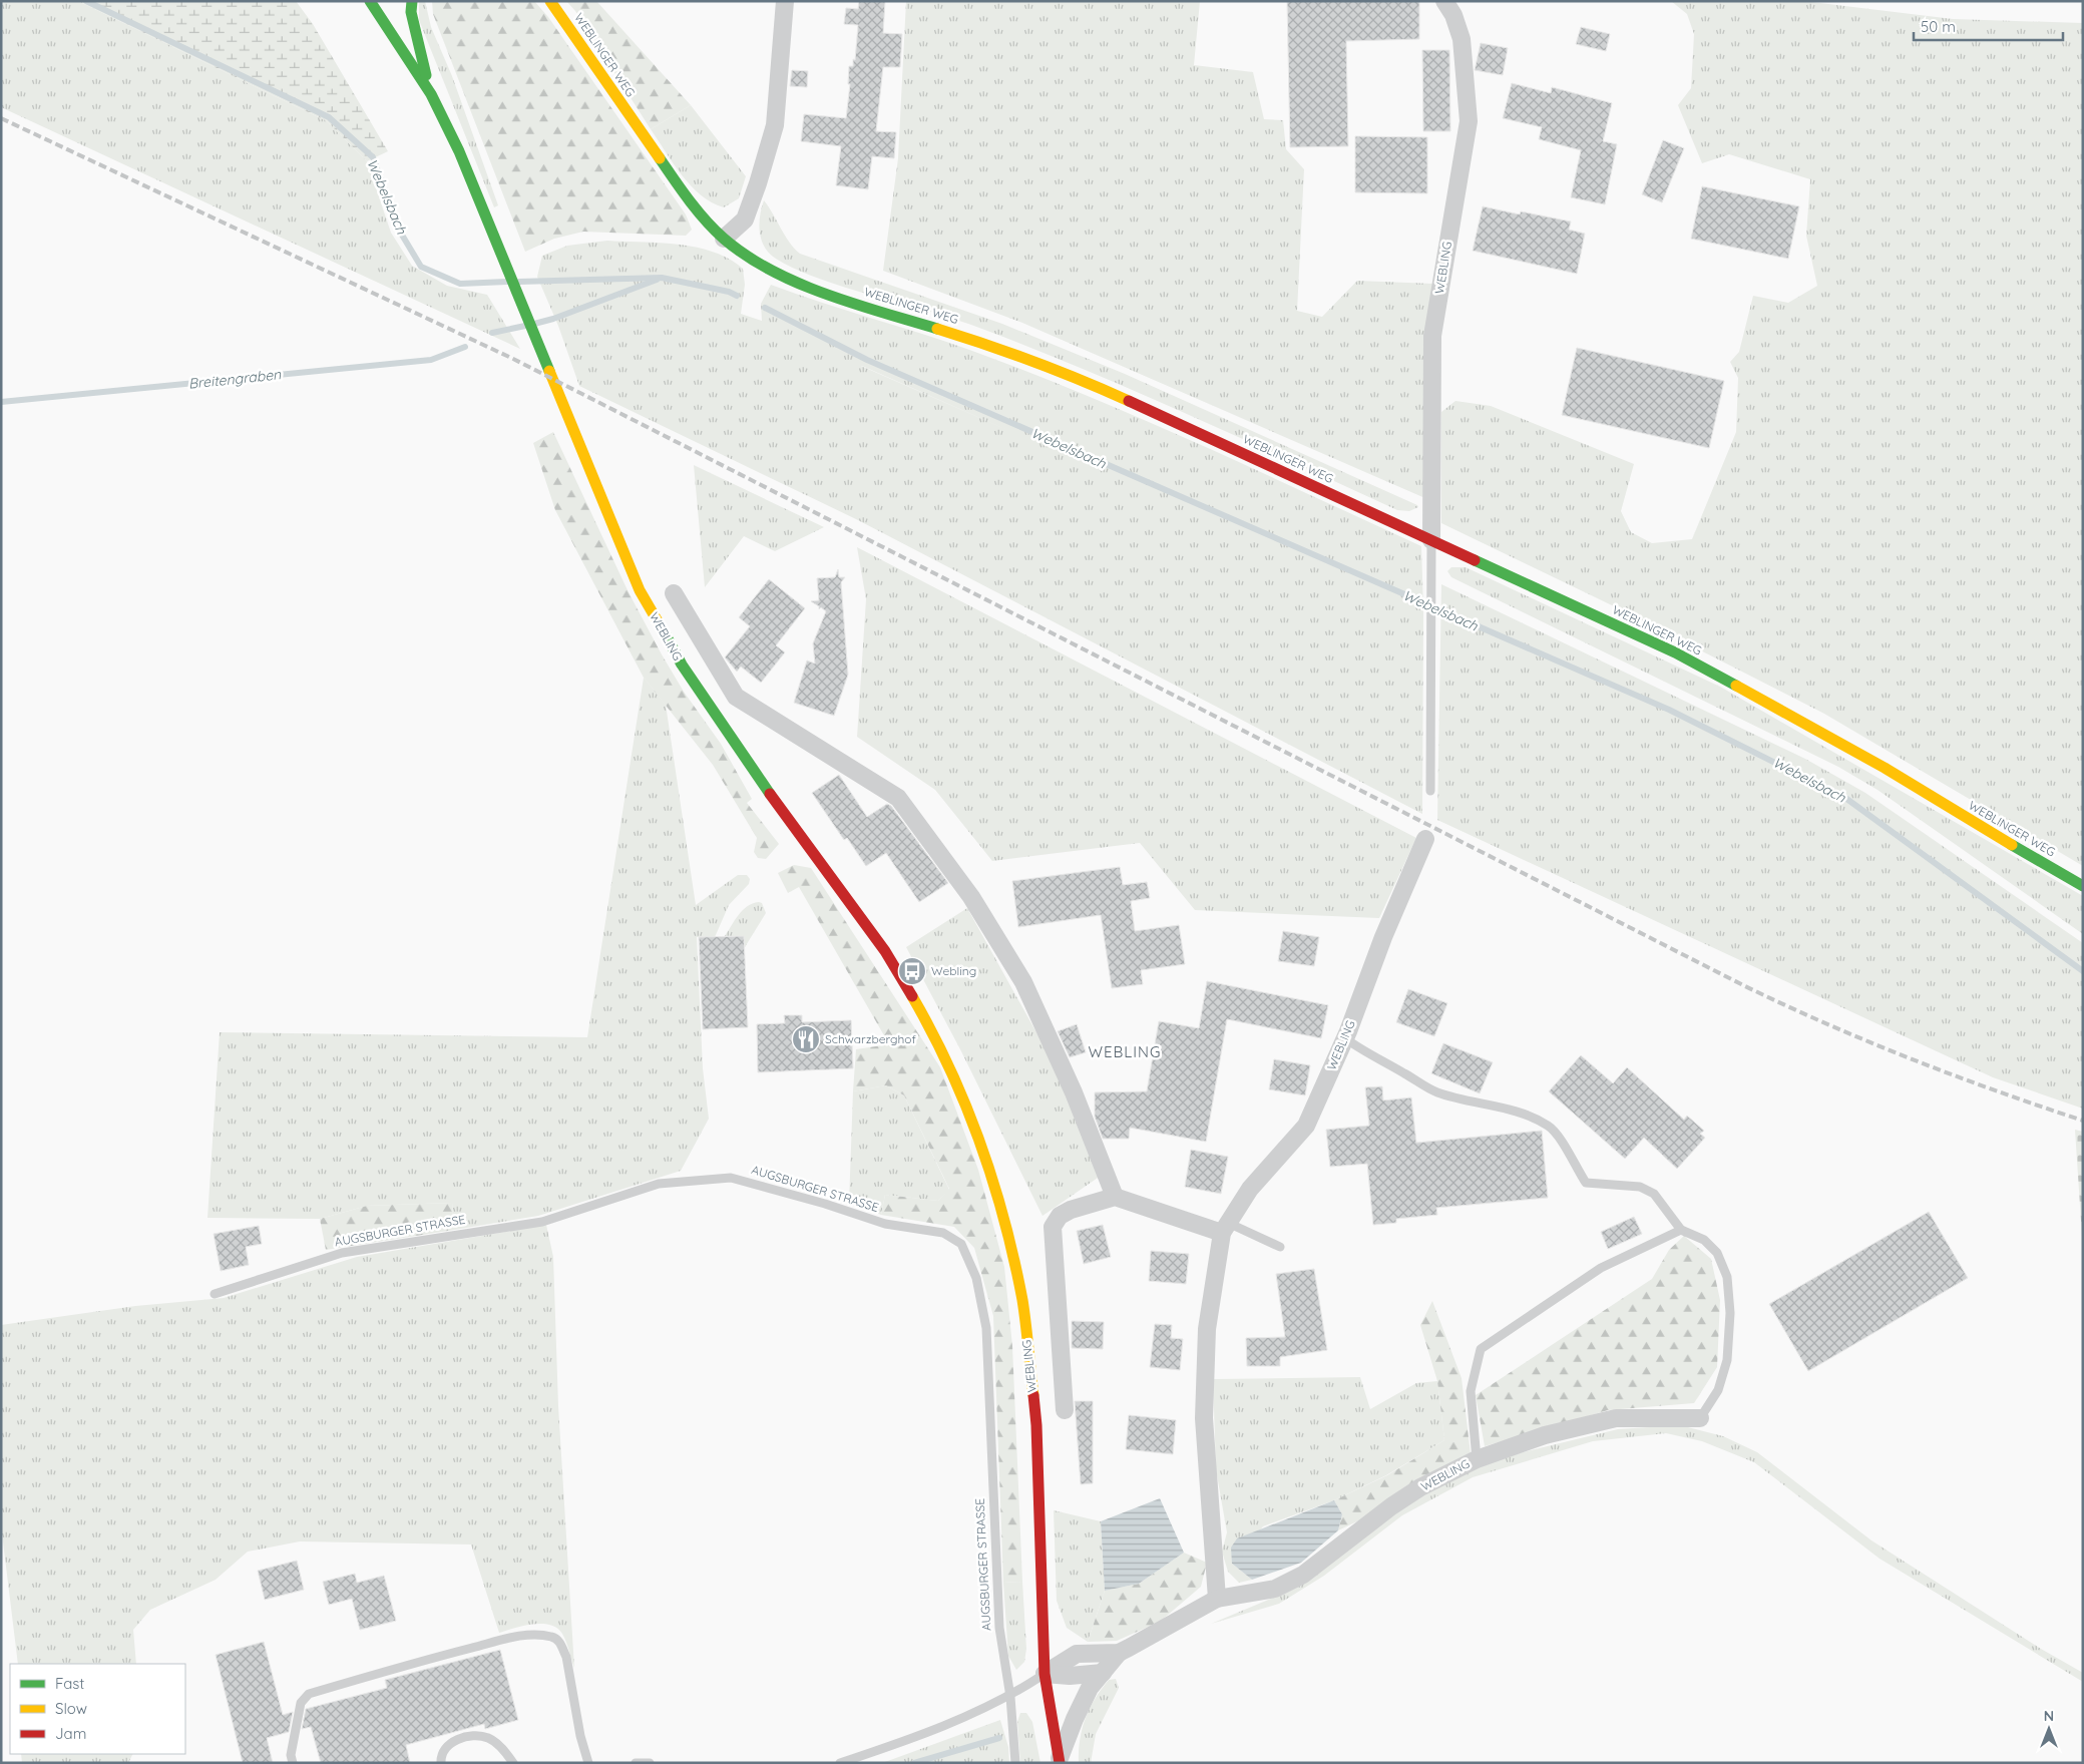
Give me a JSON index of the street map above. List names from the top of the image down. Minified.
{"streets":{"main road":["WEBLINGER WEG","WEBLING"],"lane":["AUGSBURGER STRASSE"]},"crossings":[["WEBLINGER WEG","WEBLING"]],"districts":["WEBLING"],"water":["Webelsbach","Breitengraben"],"places":{"bus stop":["Webling"],"restaurant":["Schwarzberghof"]},"legend":["Fast","Slow","Jam"],"scale_bar":"50 m","north":"top"}
